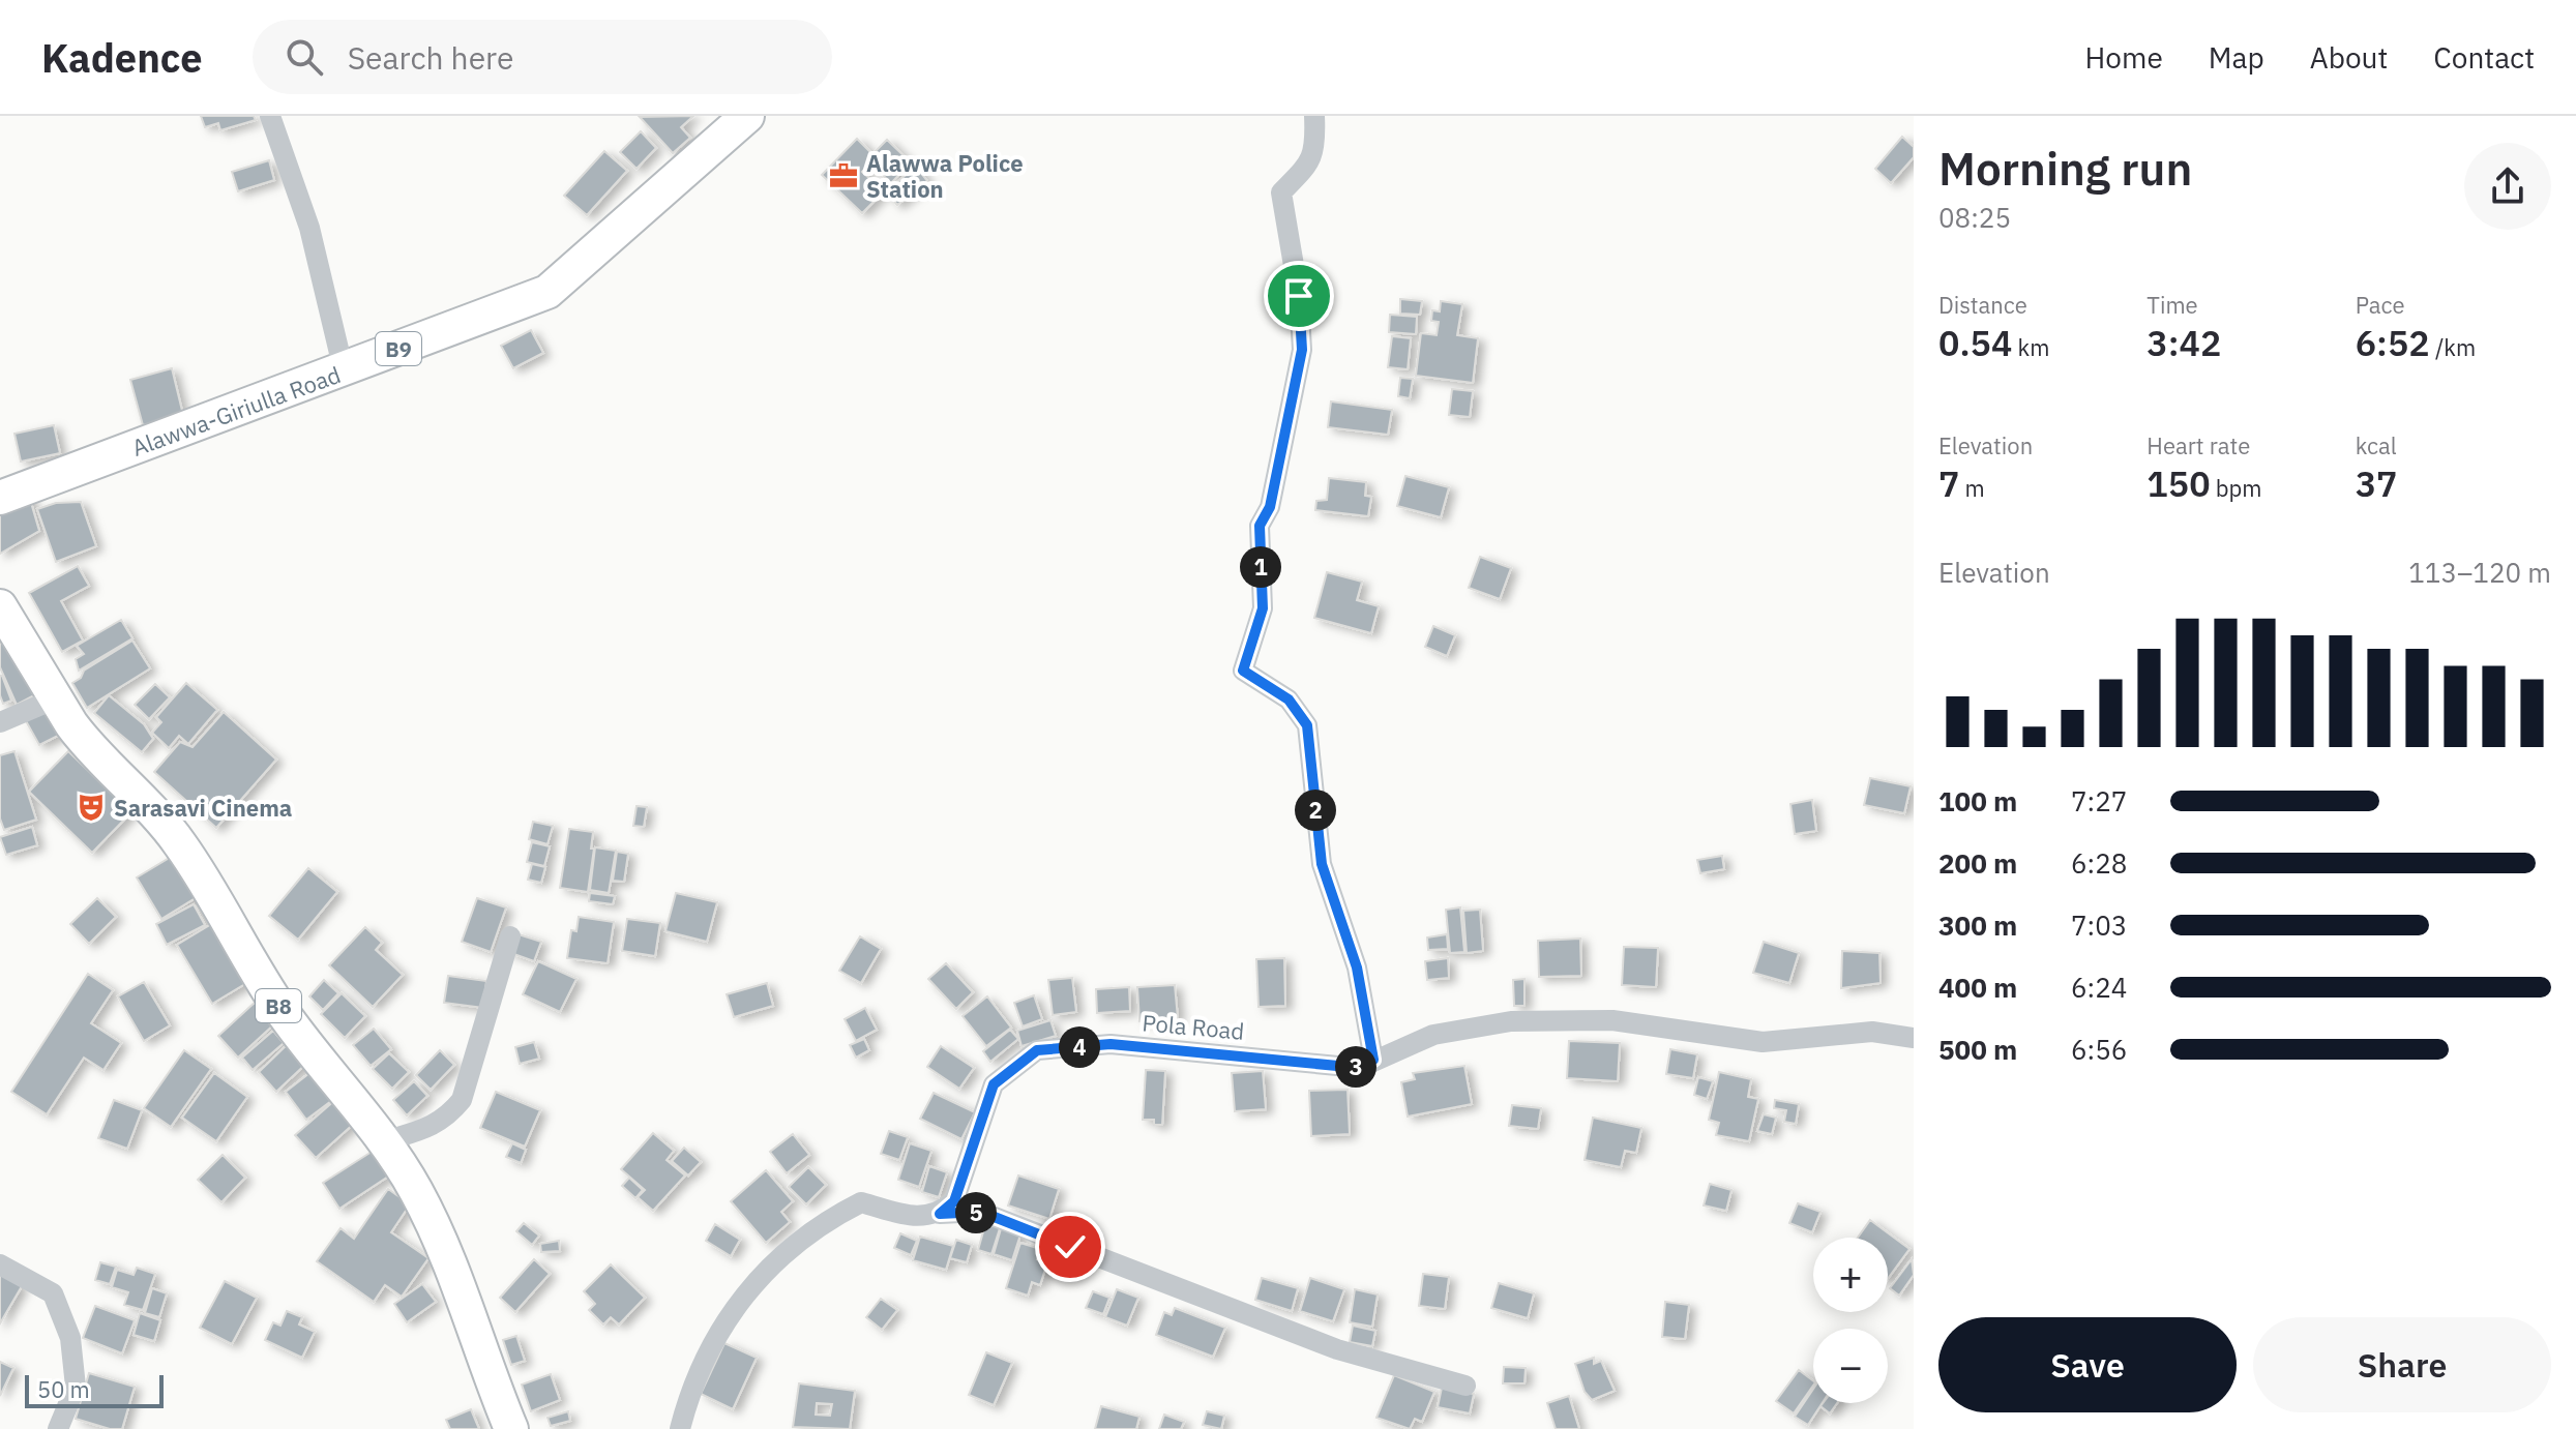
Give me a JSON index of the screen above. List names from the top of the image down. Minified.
{"streets":{"main road":["B9","Alawwa-Giriulla Road","B8"],"street":["Pola Road"]},"places":{"office":["Alawwa Police Station"],"theatre":["Sarasavi Cinema"]},"scale_bar":"50 m","page":{"header":"Kadence","search":"Search here","nav":["Home","Map","About","Contact"],"heading":["Morning run","08:25"],"stats":[["Distance","0.54 km"],["Time","3:42"],["Pace","6:52 /km"],["Elevation","7 m"],["Heart rate","150 bpm"],["kcal","37"]],"chart":["Elevation","113–120 m"],"pins":["1","2","4","3","5"],"list":[{"name":"100 m","note":"7:27"},{"name":"200 m","note":"6:28"},{"name":"300 m","note":"7:03"},{"name":"400 m","note":"6:24"},{"name":"500 m","note":"6:56"}],"map_buttons":["+","−"],"buttons":["Save","Share"],"scale":"50 m"}}
